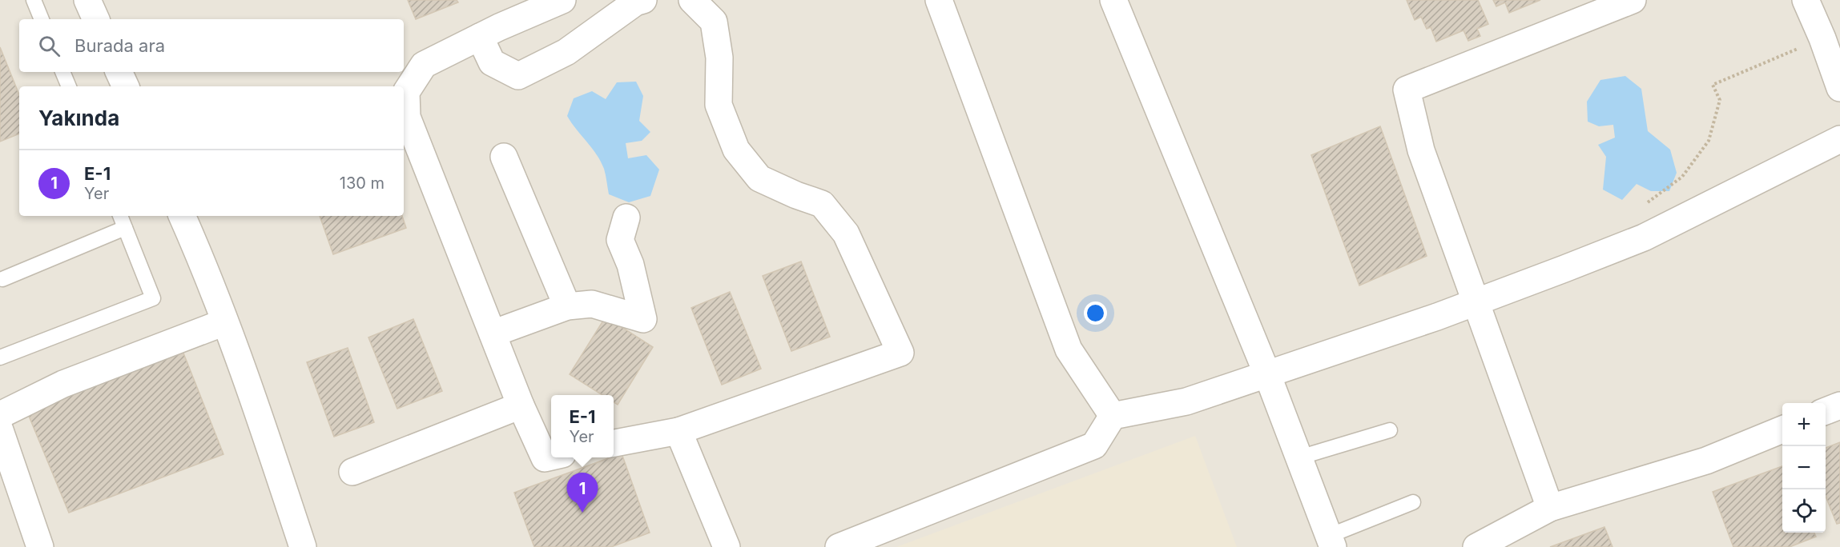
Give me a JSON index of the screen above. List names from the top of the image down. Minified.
{"page":{"search":"Burada ara","heading":"Yakında","list":[{"mark":"1","name":"E-1","note":"Yer","value":"130 m"}],"popup":["E-1","Yer"],"map_buttons":["+","−"],"pins":"1"}}
